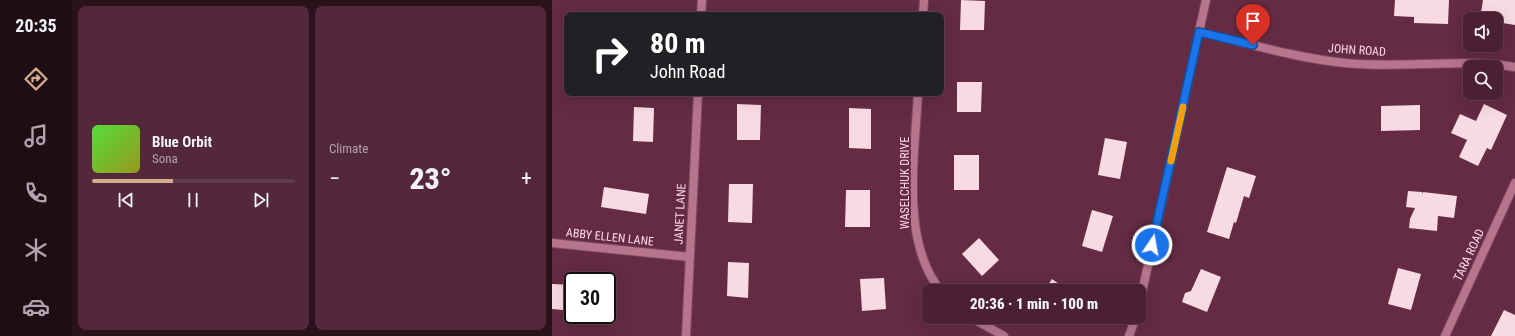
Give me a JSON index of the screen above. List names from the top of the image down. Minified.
{"streets":{"street":["JOHN ROAD","WASELCHUK DRIVE","JANET LANE","ABBY ELLEN LANE","TARA ROAD"]},"crossings":[["JANET LANE","ABBY ELLEN LANE"]],"page":{"tabs":"20:35","tile":"Climate","turn":["80 m","John Road"],"song":["Blue Orbit","Sona"],"heat":["−","23°","+"],"limit":"30","trip":"20:36 · 1 min · 100 m"}}
